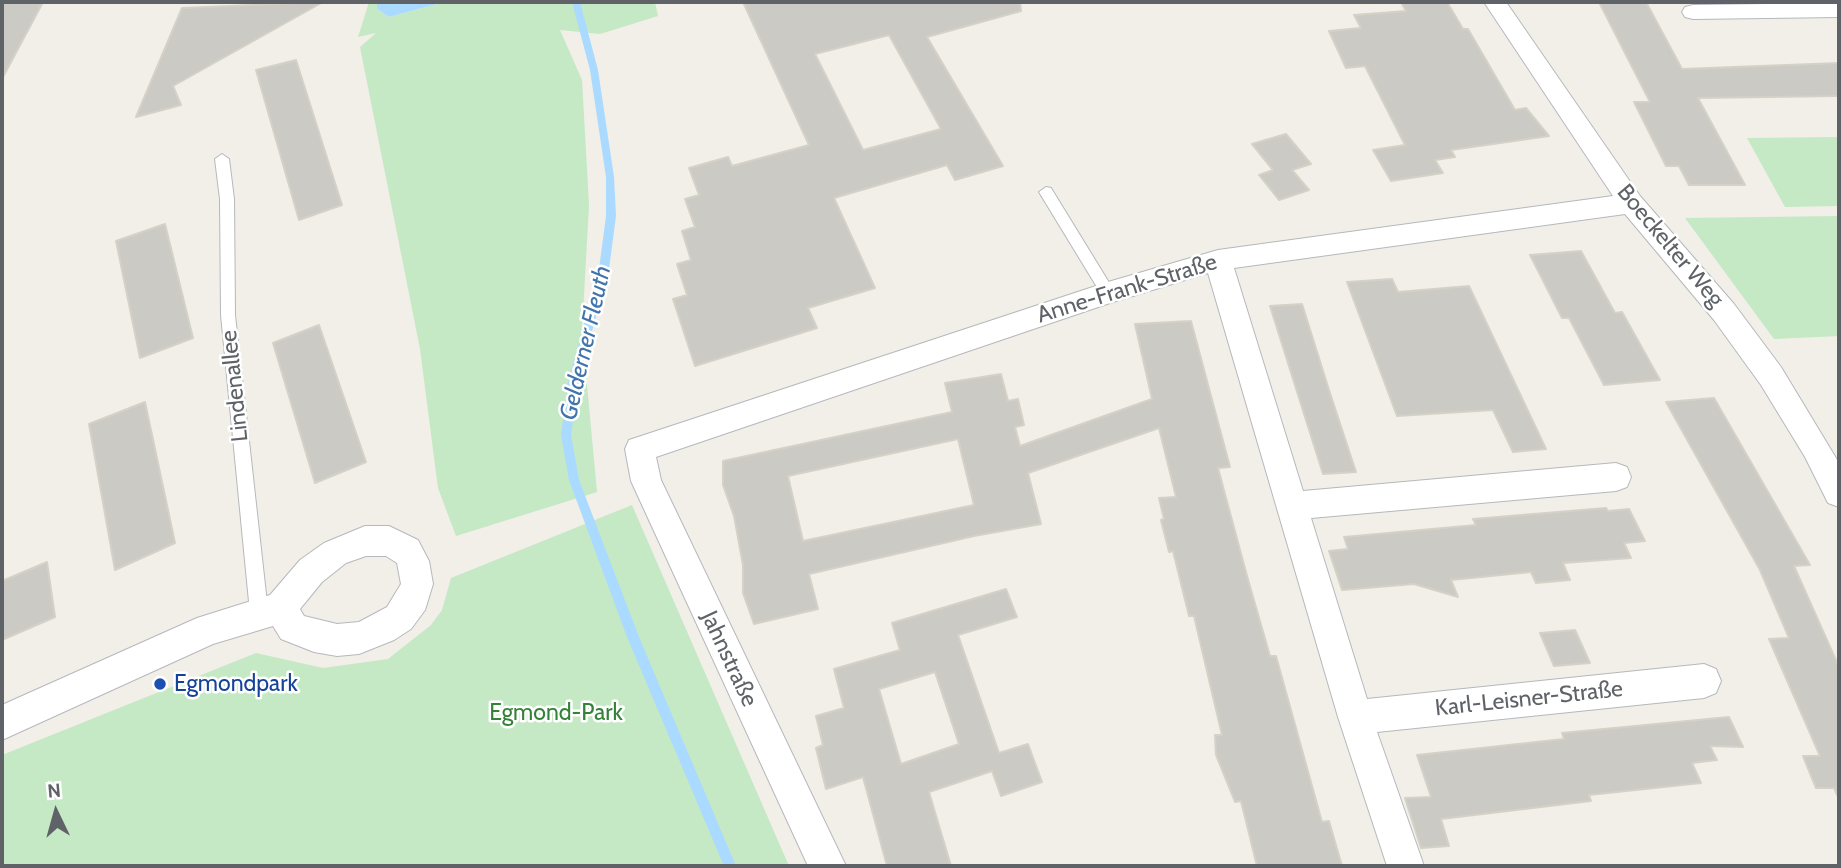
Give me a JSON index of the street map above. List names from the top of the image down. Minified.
{"streets":{"street":["Boeckelter Weg","Anne-Frank-Straße","Lindenallee","Jahnstraße","Karl-Leisner-Straße"]},"crossings":[["Boeckelter Weg","Anne-Frank-Straße"],["Anne-Frank-Straße","Jahnstraße"]],"water":["Gelderner Fleuth"],"parks":["Egmond-Park"],"places":["Egmondpark"],"north":"top"}
